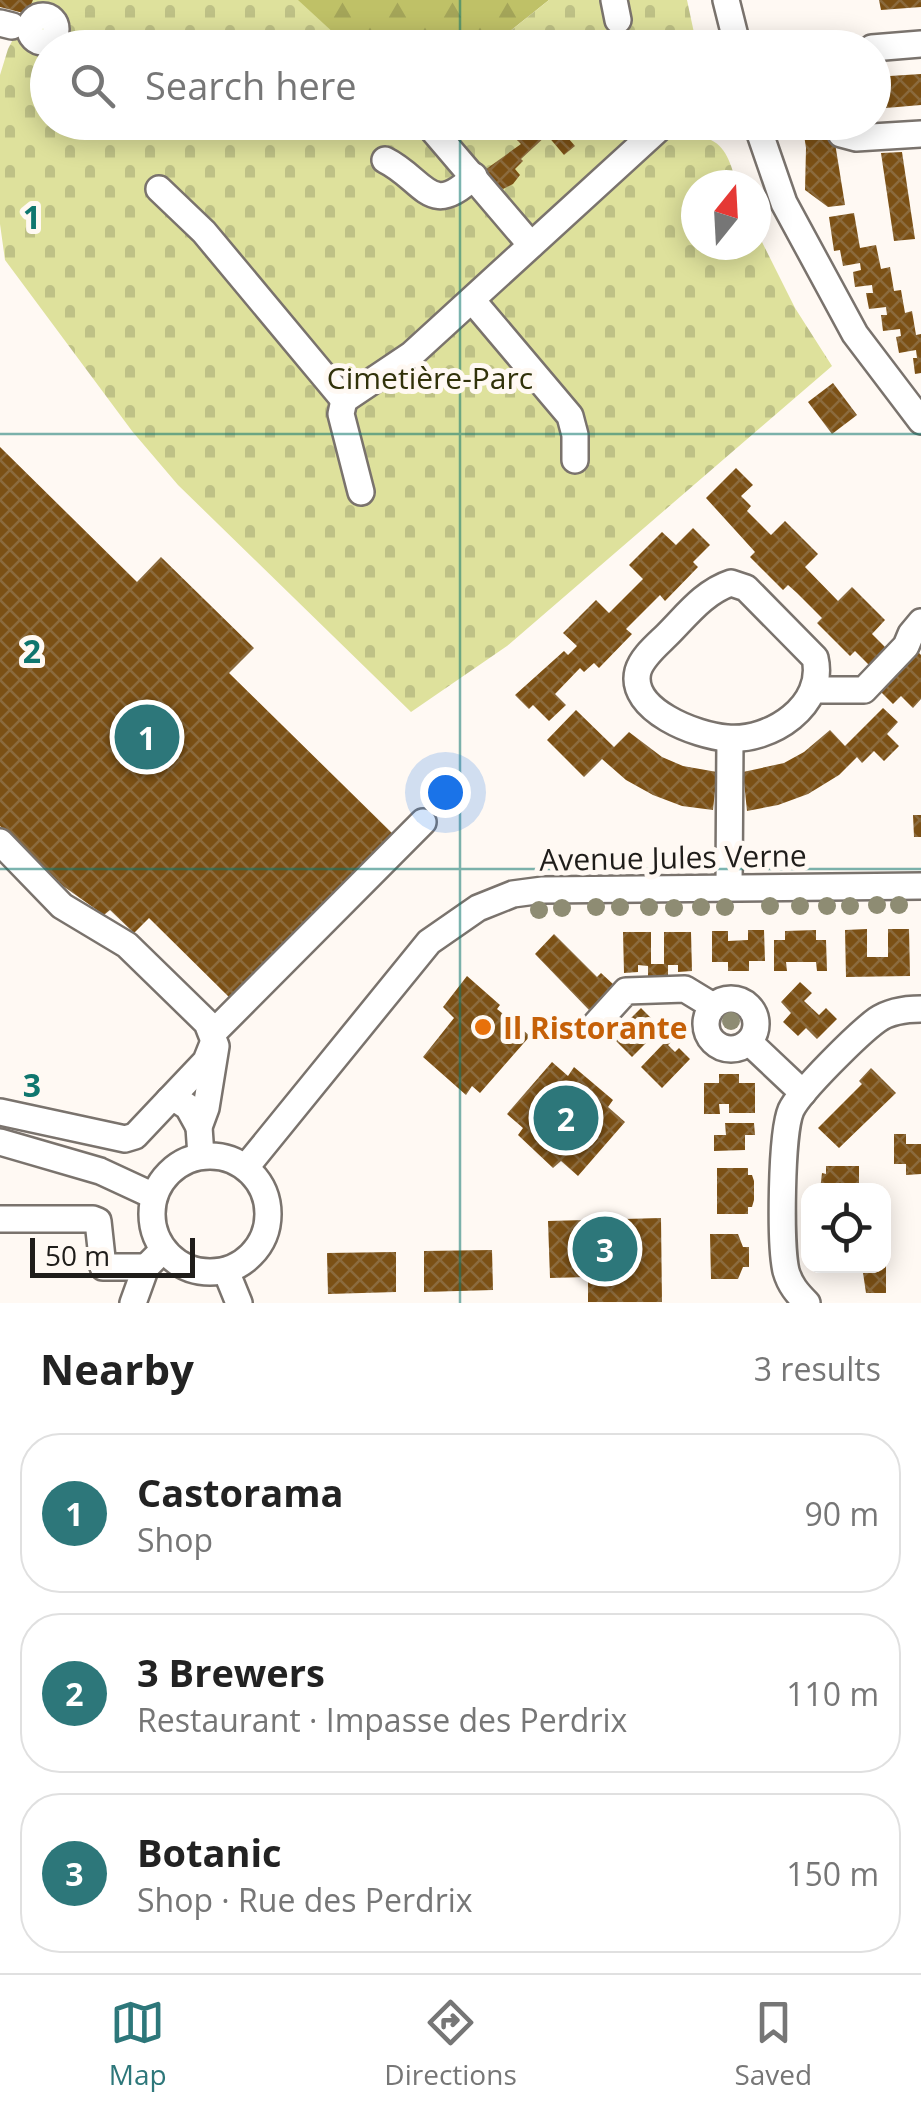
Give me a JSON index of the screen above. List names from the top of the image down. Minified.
{"streets":{"street":["Avenue Jules Verne"]},"parks":["Cimetière-Parc"],"places":["Il Ristorante"],"scale_bar":"50 m","north":"top","page":{"search":"Search here","pins":["1","2","3"],"scale":"50 m","heading":["Nearby","3 results"],"list":[{"mark":"1","name":"Castorama","note":"Shop","value":"90 m"},{"mark":"2","name":"3 Brewers","note":"Restaurant · Impasse des Perdrix","value":"110 m"},{"mark":"3","name":"Botanic","note":"Shop · Rue des Perdrix","value":"150 m"}],"nav":["Map","Directions","Saved"]},"grid":{"rows":["1","2","3"]}}
